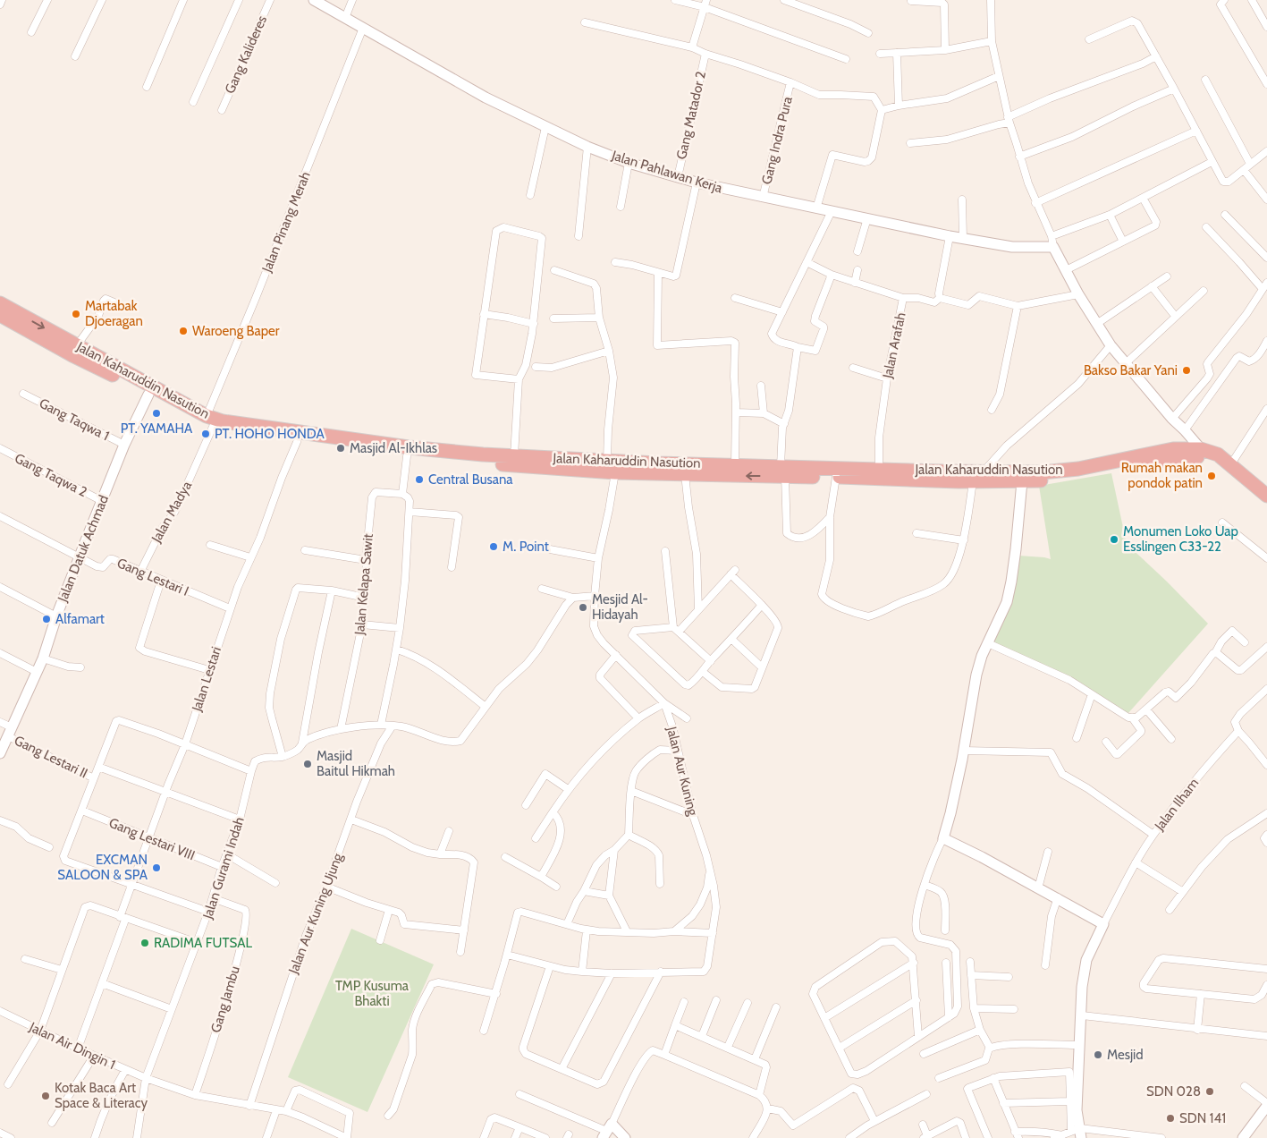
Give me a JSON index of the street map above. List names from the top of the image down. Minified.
{"streets":{"highway":["Jalan Kaharuddin Nasution"],"street":["Gang Kalideres","Gang Matador 2","Gang Indra Pura","Jalan Pahlawan Kerja","Jalan Pinang Merah","Jalan Arafah","Gang Taqwa 1","Gang Taqwa 2","Jalan Madya","Jalan Datuk Achmad","Gang Lestari I","Jalan Kelapa Sawit","Jalan Lestari","Gang Lestari II","Jalan Aur Kuning","Jalan Ilham","Gang Lestari VIII","Jalan Gurami Indah","Jalan Aur Kuning Ujung","Gang Jambu","Jalan Air Dingin 1"]},"crossings":[["Gang Matador 2","Jalan Pahlawan Kerja"],["Gang Indra Pura","Jalan Pahlawan Kerja"],["Jalan Pahlawan Kerja","Jalan Pinang Merah"],["Jalan Pinang Merah","Jalan Kaharuddin Nasution"],["Jalan Pinang Merah","Jalan Madya"],["Jalan Arafah","Jalan Kaharuddin Nasution"],["Jalan Kaharuddin Nasution","Jalan Madya"],["Jalan Kaharuddin Nasution","Jalan Datuk Achmad"],["Jalan Kaharuddin Nasution","Jalan Lestari"],["Jalan Kaharuddin Nasution","Jalan Aur Kuning"],["Gang Taqwa 1","Jalan Datuk Achmad"],["Gang Taqwa 2","Jalan Datuk Achmad"],["Jalan Madya","Gang Lestari I"],["Jalan Datuk Achmad","Gang Lestari I"],["Jalan Datuk Achmad","Gang Lestari II"],["Gang Lestari I","Jalan Lestari"],["Jalan Lestari","Gang Lestari VIII"],["Jalan Lestari","Jalan Air Dingin 1"],["Gang Lestari VIII","Jalan Gurami Indah"],["Jalan Gurami Indah","Gang Jambu"],["Jalan Gurami Indah","Jalan Air Dingin 1"],["Jalan Aur Kuning Ujung","Jalan Air Dingin 1"],["Gang Jambu","Jalan Air Dingin 1"]],"parks":["TMP Kusuma Bhakti"],"places":["Martabak Djoeragan","Waroeng Baper","Bakso Bakar Yani","PT. YAMAHA","PT. HOHO HONDA","Masjid Al-Ikhlas","Rumah makan pondok patin","Central Busana","Monumen Loko Uap Esslingen C33-22","M. Point","Mesjid Al- Hidayah","Alfamart","Masjid Baitul Hikmah","EXCMAN SALOON & SPA","RADIMA FUTSAL","Mesjid","SDN 028","Kotak Baca Art Space & Literacy","SDN 141"]}
